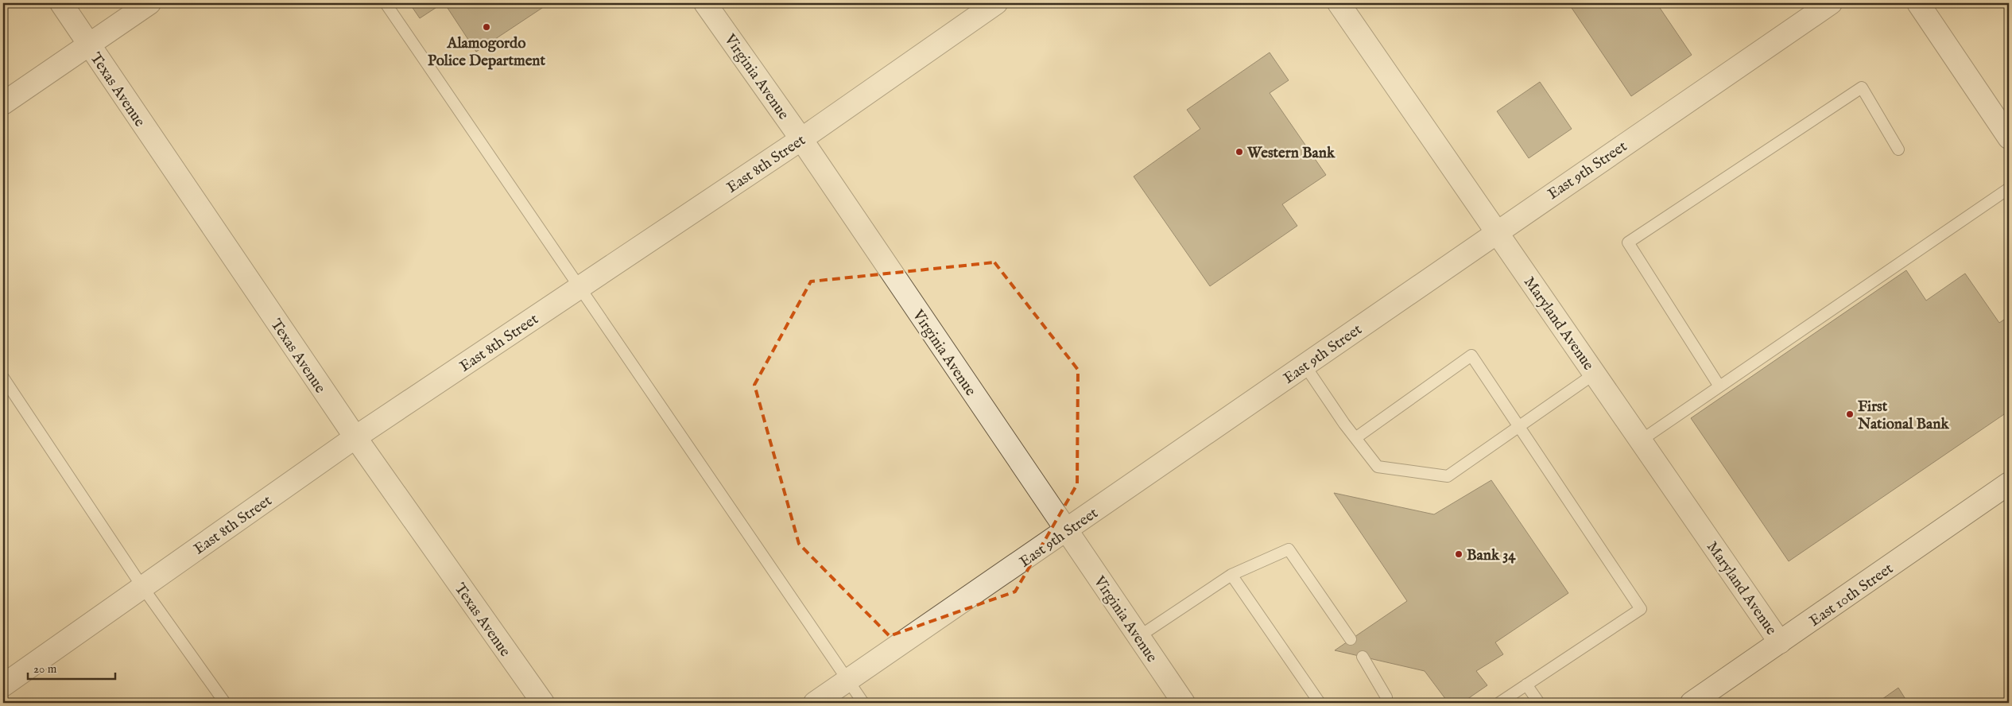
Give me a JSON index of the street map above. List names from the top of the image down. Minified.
{"streets":{"street":["Virginia Avenue","Texas Avenue","East 8th Street","East 9th Street","Maryland Avenue","East 10th Street"]},"crossings":[["Virginia Avenue","East 8th Street"],["Virginia Avenue","East 9th Street"],["Texas Avenue","East 8th Street"],["East 9th Street","Maryland Avenue"],["Maryland Avenue","East 10th Street"]],"places":["Alamogordo Police Department","Western Bank","First National Bank","Bank 34"],"scale_bar":"20 m"}
